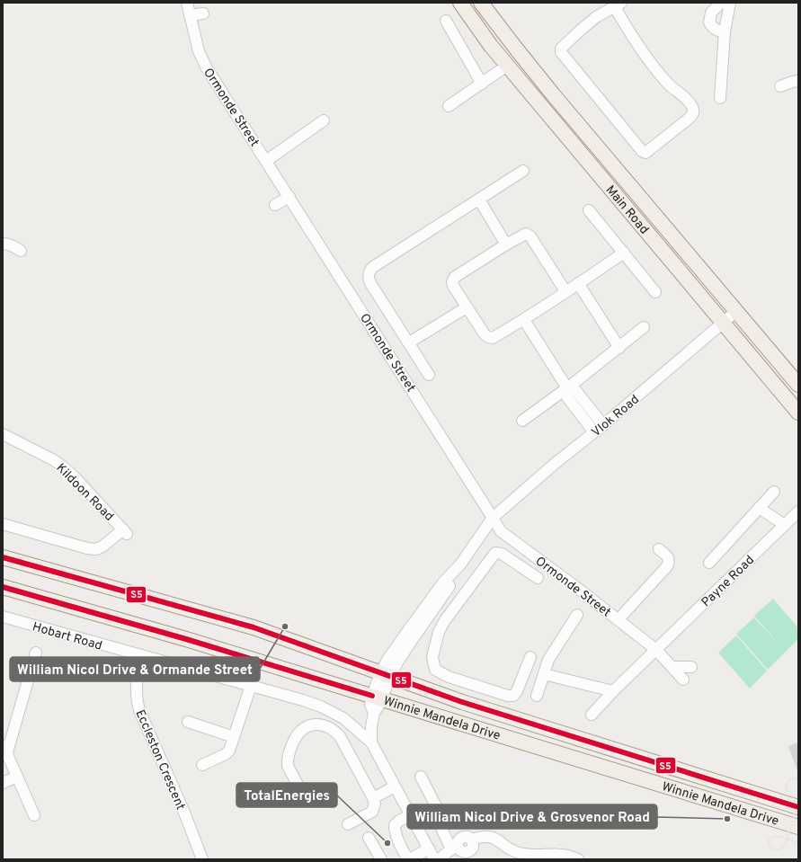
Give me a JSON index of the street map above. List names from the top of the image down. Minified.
{"streets":{"main road":["Main Road","Winnie Mandela Drive"],"street":["Ormonde Street","Vlok Road","Kildoon Road","Payne Road","Hobart Road","Eccleston Crescent"]},"crossings":[["Ormonde Street","Vlok Road"],["Ormonde Street","Payne Road"],["Main Road","Vlok Road"],["Hobart Road","Winnie Mandela Drive"],["Hobart Road","Eccleston Crescent"]],"places":["William Nicol Drive & Ormande Street","William Nicol Drive & Grosvenor Road","TotalEnergies"],"lines":["transit line S5"]}
